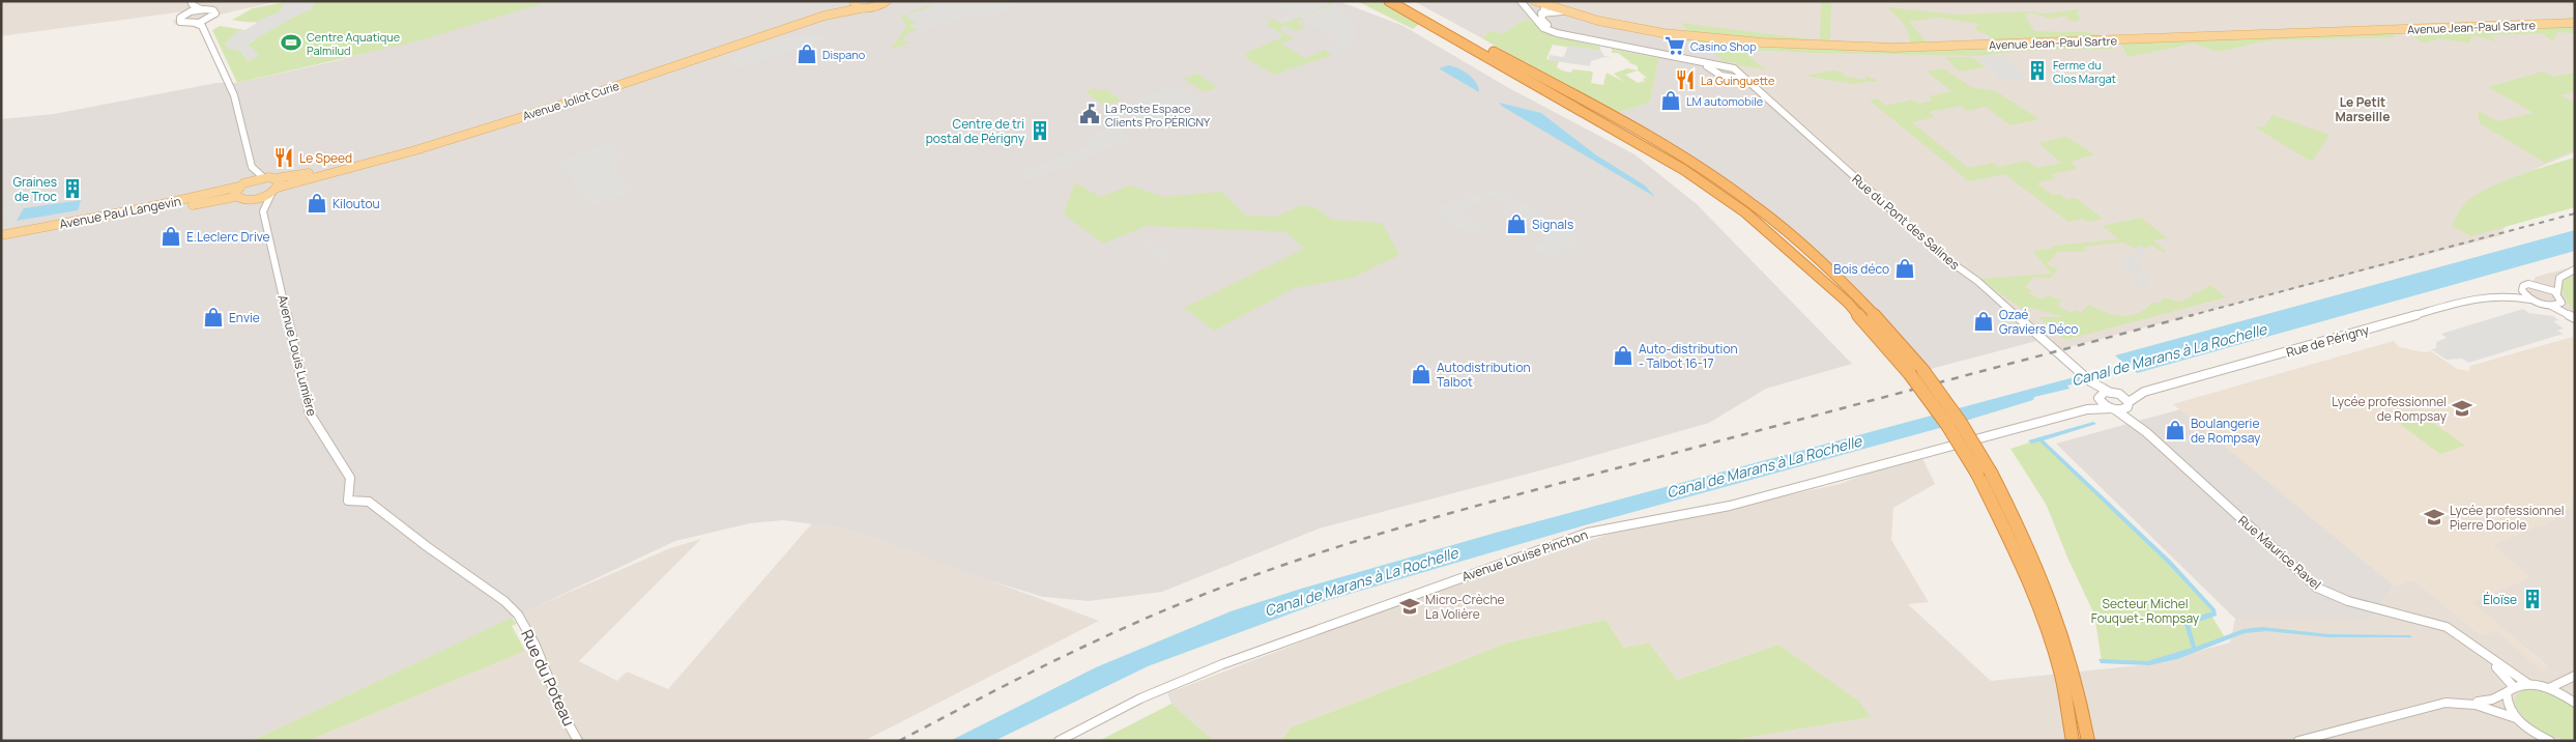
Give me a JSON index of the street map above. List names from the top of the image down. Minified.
{"streets":{"main road":["Avenue Jean-Paul Sartre","Avenue Joliot Curie","Avenue Paul Langevin"],"street":["Rue du Pont des Salines","Rue de Périgny","Avenue Louis Lumière","Rue Maurice Ravel","Avenue Louise Pinchon","Rue du Poteau"]},"crossings":[["Avenue Joliot Curie","Avenue Paul Langevin"],["Rue du Pont des Salines","Rue de Périgny"],["Rue du Pont des Salines","Rue Maurice Ravel"],["Rue de Périgny","Rue Maurice Ravel"],["Avenue Louis Lumière","Rue du Poteau"]],"districts":["Le Petit Marseille"],"water":["Canal de Marans à La Rochelle"],"parks":["Secteur Michel Fouquet- Rompsay"],"places":{"sports":["Centre Aquatique Palmilud"],"supermarket":["Casino Shop"],"shop":["Dispano","LM automobile","Kiloutou","Signals","E.Leclerc Drive","Bois déco","Envie","Ozaé Graviers Déco","Auto-distribution - Talbot 16-17","Autodistribution Talbot","Boulangerie de Rompsay"],"building":["Ferme du Clos Margat","Centre de tri postal de Périgny","Graines de Troc","Éloïse"],"restaurant":["La Guinguette","Le Speed"],"public building":["La Poste Espace Clients Pro PÉRIGNY"],"school or university":["Lycée professionnel de Rompsay","Lycée professionnel Pierre Doriole","Micro-Crèche La Volière"]}}
